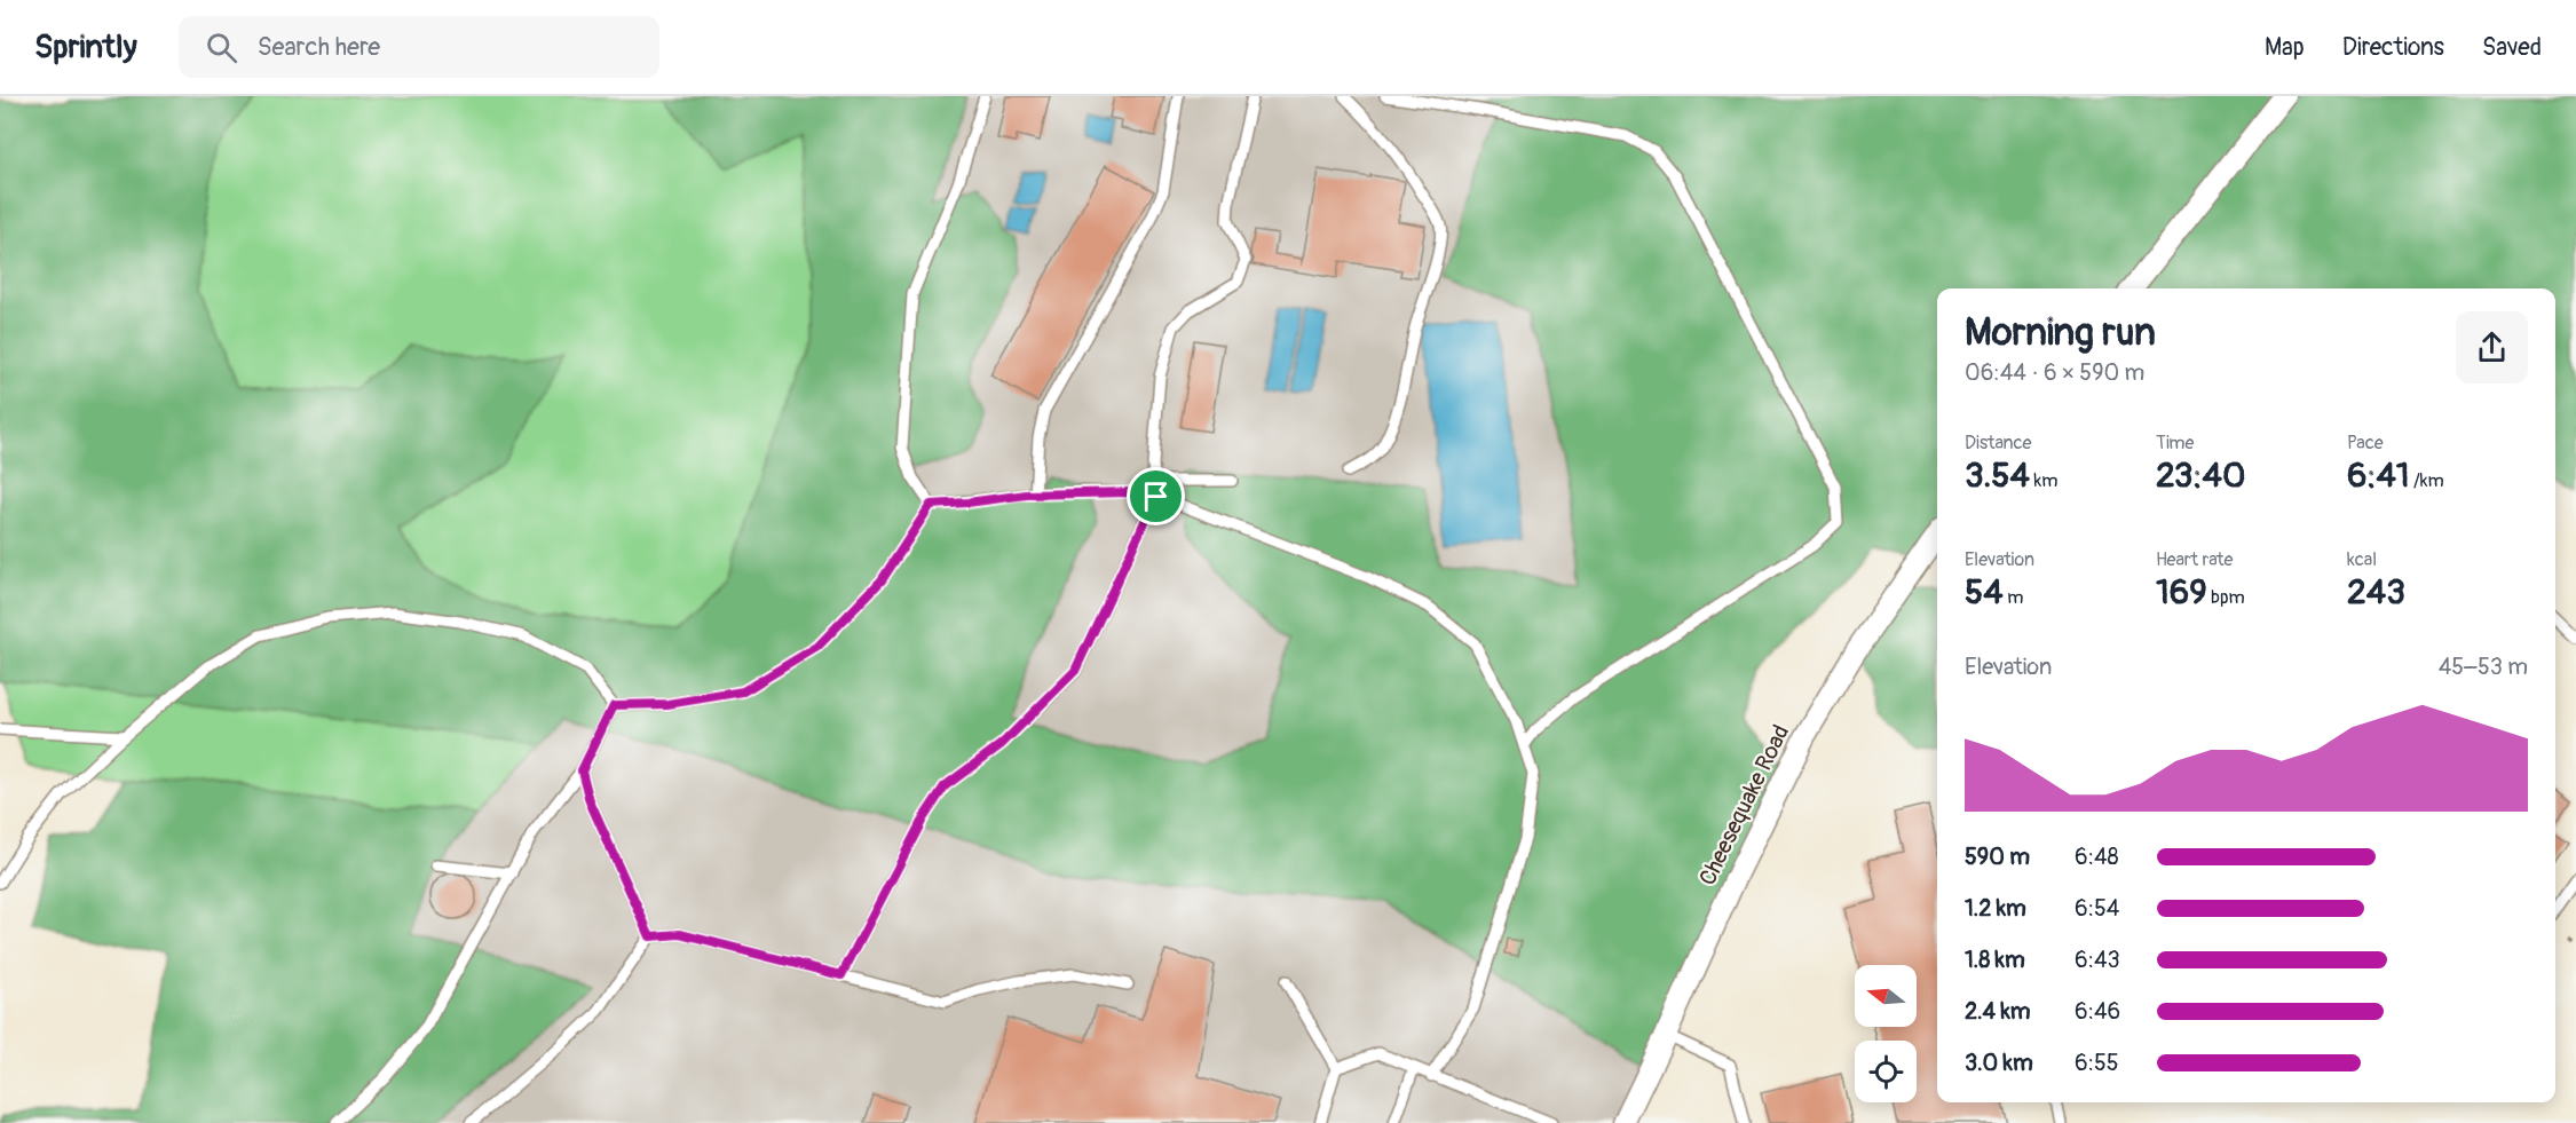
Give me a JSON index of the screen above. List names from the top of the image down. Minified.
{"streets":{"street":["Cheesequake Road"]},"north":"left","page":{"header":"Sprintly","search":"Search here","nav":["Map","Directions","Saved"],"heading":["Morning run","06:44 · 6 × 590 m"],"stats":[["Distance","3.54 km"],["Time","23:40"],["Pace","6:41 /km"],["Elevation","54 m"],["Heart rate","169 bpm"],["kcal","243"]],"chart":["Elevation","45–53 m"],"list":[{"name":"590 m","note":"6:48"},{"name":"1.2 km","note":"6:54"},{"name":"1.8 km","note":"6:43"},{"name":"2.4 km","note":"6:46"},{"name":"3.0 km","note":"6:55"}]}}
